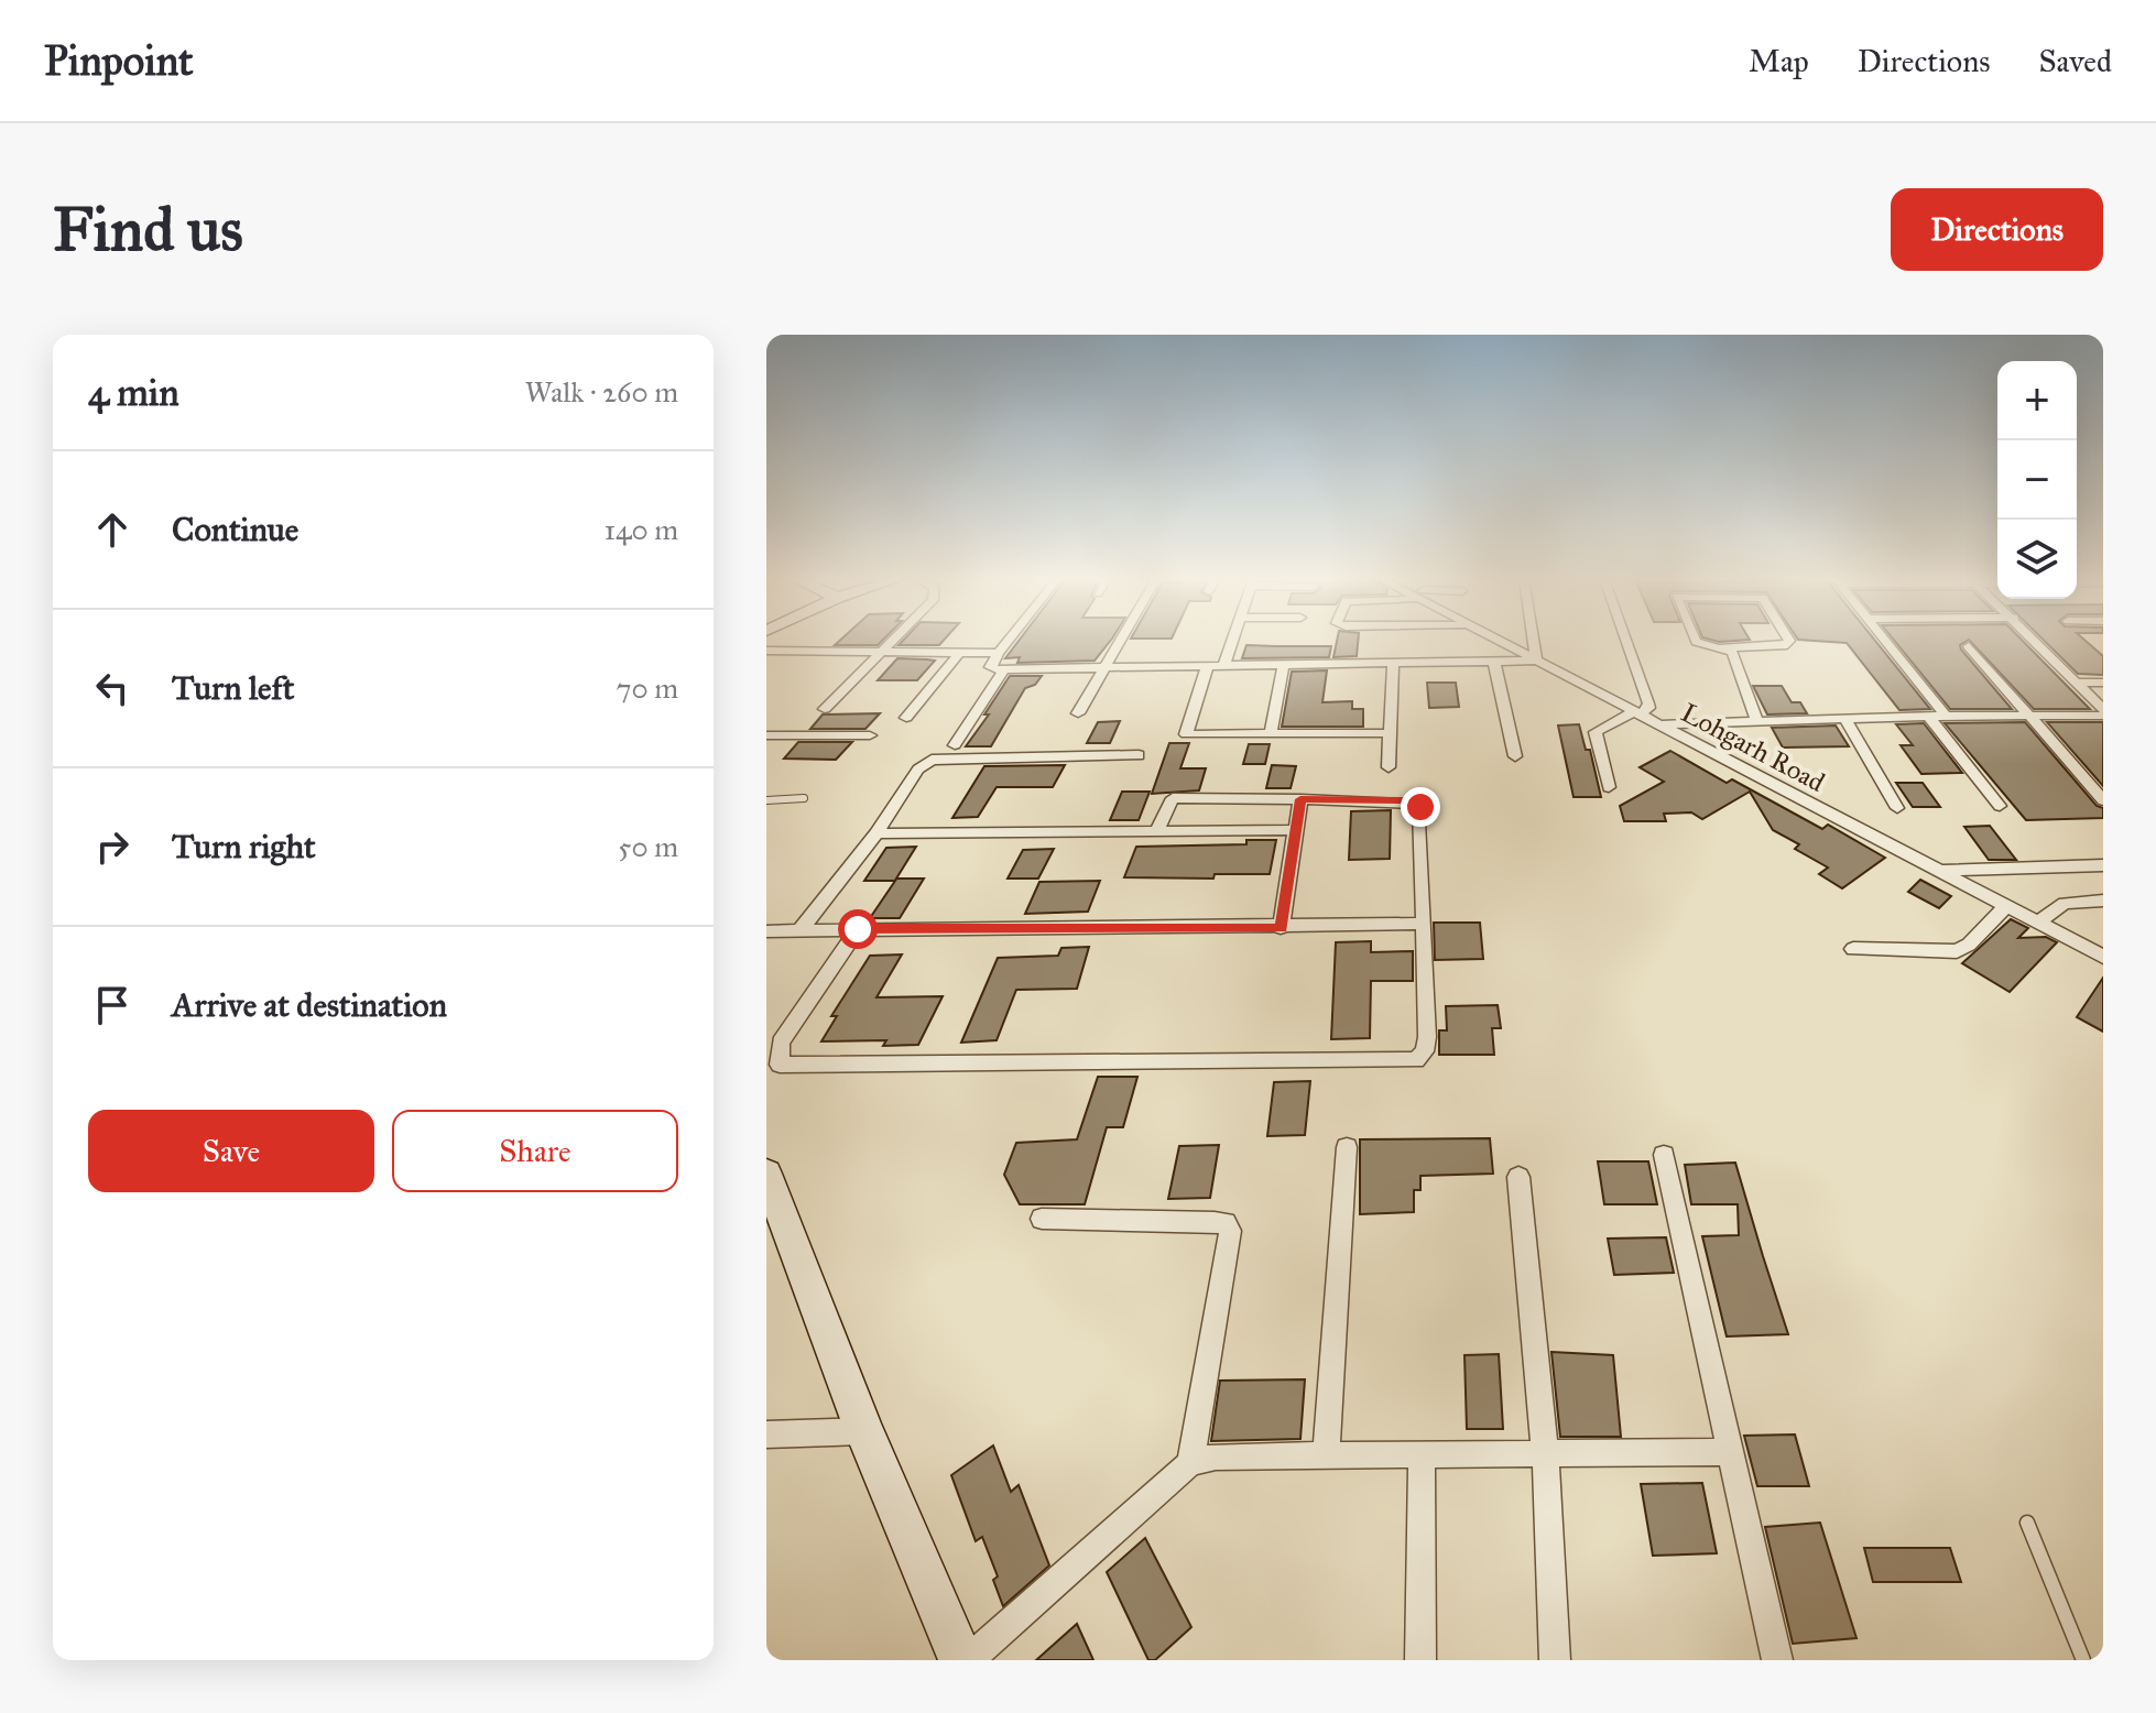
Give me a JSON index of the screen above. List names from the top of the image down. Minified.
{"streets":{"street":["Lohgarh Road"]},"page":{"header":"Pinpoint","nav":["Map","Directions","Saved"],"buttons":["Directions",["Save","Share"]],"title":"Find us","heading":["4 min","Walk · 260 m"],"map_buttons":["+","−"],"list":[["Continue","140 m"],["Turn left","70 m"],["Turn right","50 m"],"Arrive at destination"]}}
